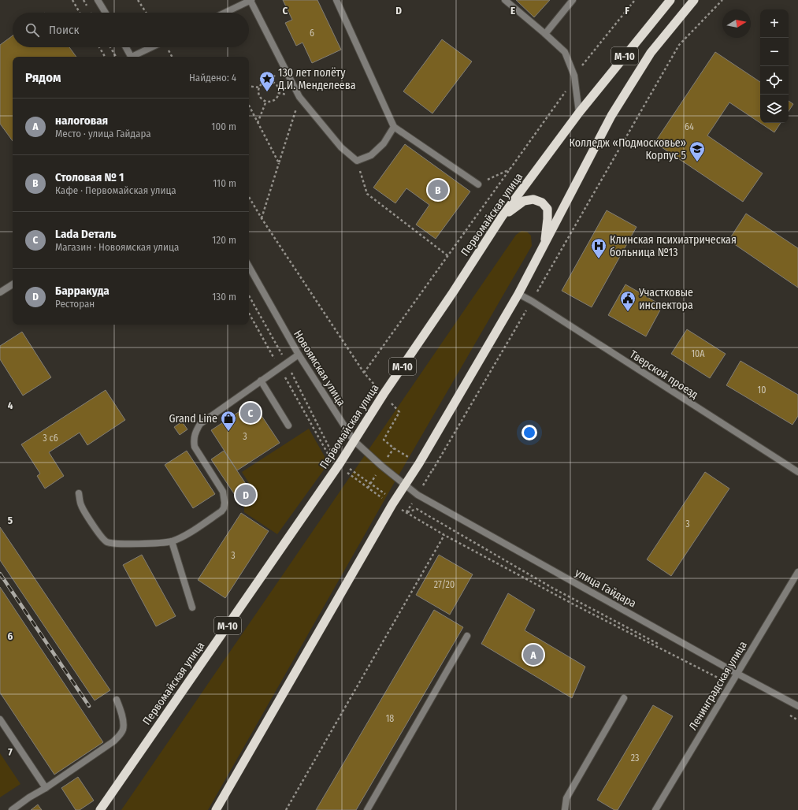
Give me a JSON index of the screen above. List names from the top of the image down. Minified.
{"streets":{"highway":["М-10","Первомайская улица"],"street":["Новоямская улица","Тверской проезд","улица Гайдара","Ленинградская улица"]},"crossings":[["М-10","Новоямская улица"],["М-10","Тверской проезд"],["М-10","улица Гайдара"],["Первомайская улица","Новоямская улица"],["Новоямская улица","улица Гайдара"],["улица Гайдара","Ленинградская улица"]],"places":{"place":["130 лет полёту Д.И. Менделеева"],"school or university":["Колледж «Подмосковье» Корпус 5"],"hospital":["Клинская психиатрическая больница №13"],"public building":["Участковые инспектора"],"shop":["Grand Line"]},"house_numbers":["6","64","10А","10","3","3 с6","3","3","27/20","18","23"],"north":"right","page":{"map_buttons":["+","−"],"search":"Поиск","heading":["Рядом","Найдено: 4"],"list":[{"mark":"A","name":"налоговая","note":"Место · улица Гайдара","value":"100 m"},{"mark":"B","name":"Столовая № 1","note":"Кафе · Первомайская улица","value":"110 m"},{"mark":"C","name":"Lada Dеталь","note":"Магазин · Новоямская улица","value":"120 m"},{"mark":"D","name":"Барракуда","note":"Ресторан","value":"130 m"}],"pins":["B","C","D","A"]},"grid":{"columns":["C","D","E","F"],"rows":["4","5","6","7"]}}
